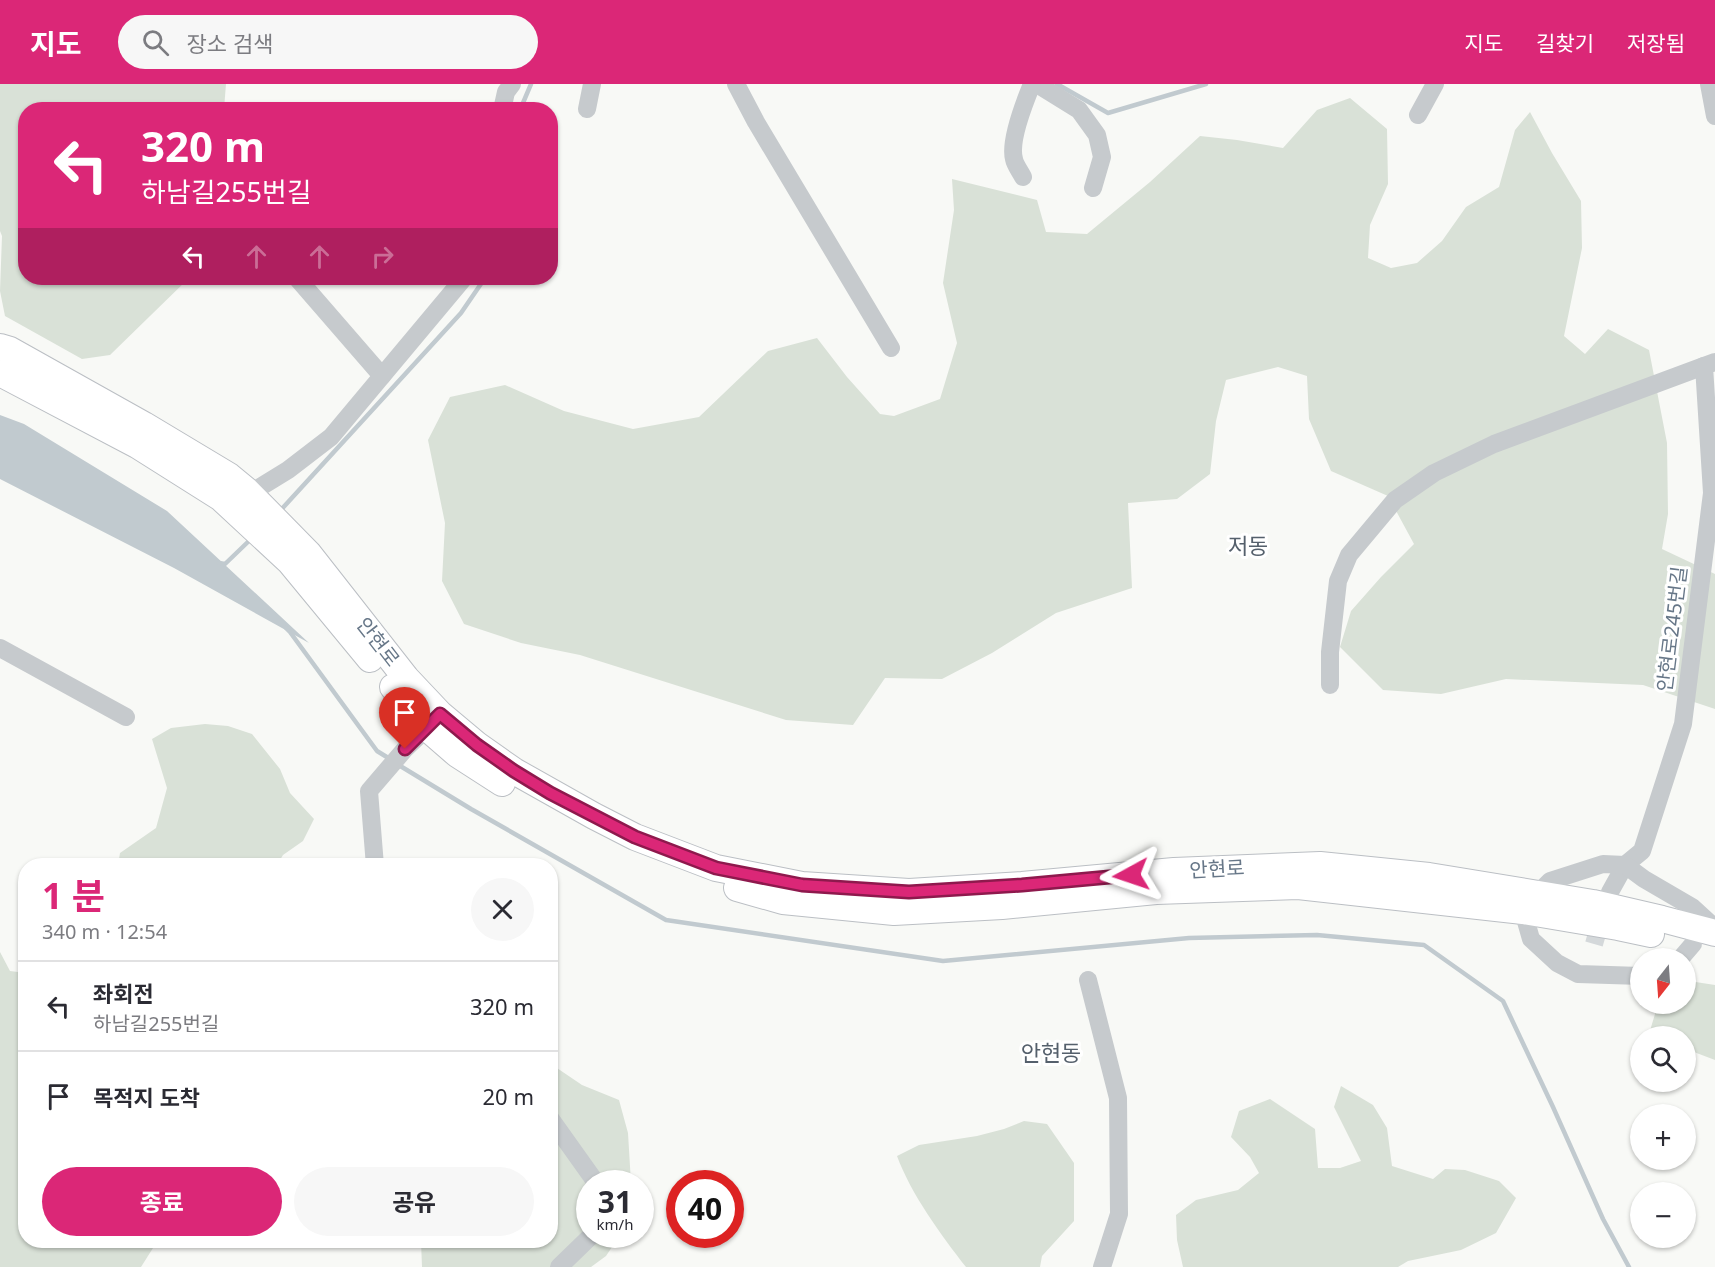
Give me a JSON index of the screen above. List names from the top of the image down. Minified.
{"streets":{"street":["안현로245번길","안현로"]},"districts":["저동","안현동"],"north":"bottom","page":{"header":"지도","search":"장소 검색","nav":["지도","길찾기","저장됨"],"turn":["320 m","하남길255번길"],"heading":["1 분","340 m · 12:54"],"map_buttons":["+","−"],"list":[{"name":"좌회전","note":"하남길255번길","value":"320 m"},{"name":"목적지 도착","value":"20 m"}],"buttons":["종료","공유"],"speed":"31 km/h","limit":"40"}}
